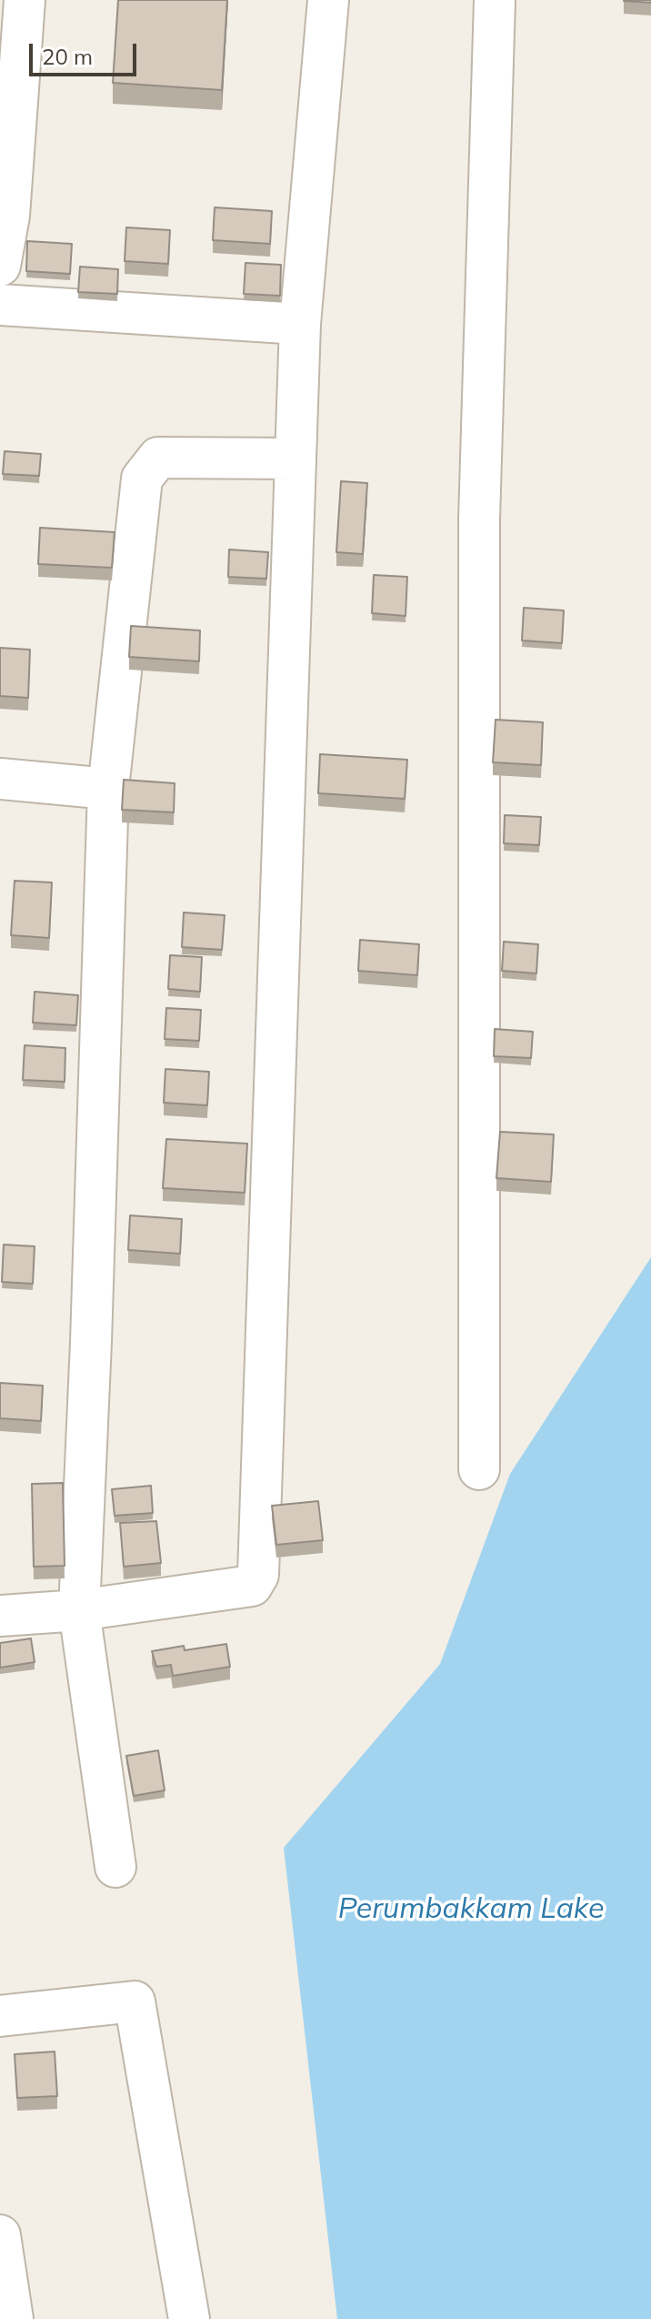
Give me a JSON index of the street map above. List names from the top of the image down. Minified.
{"water":["Perumbakkam Lake"],"scale_bar":"20 m"}
